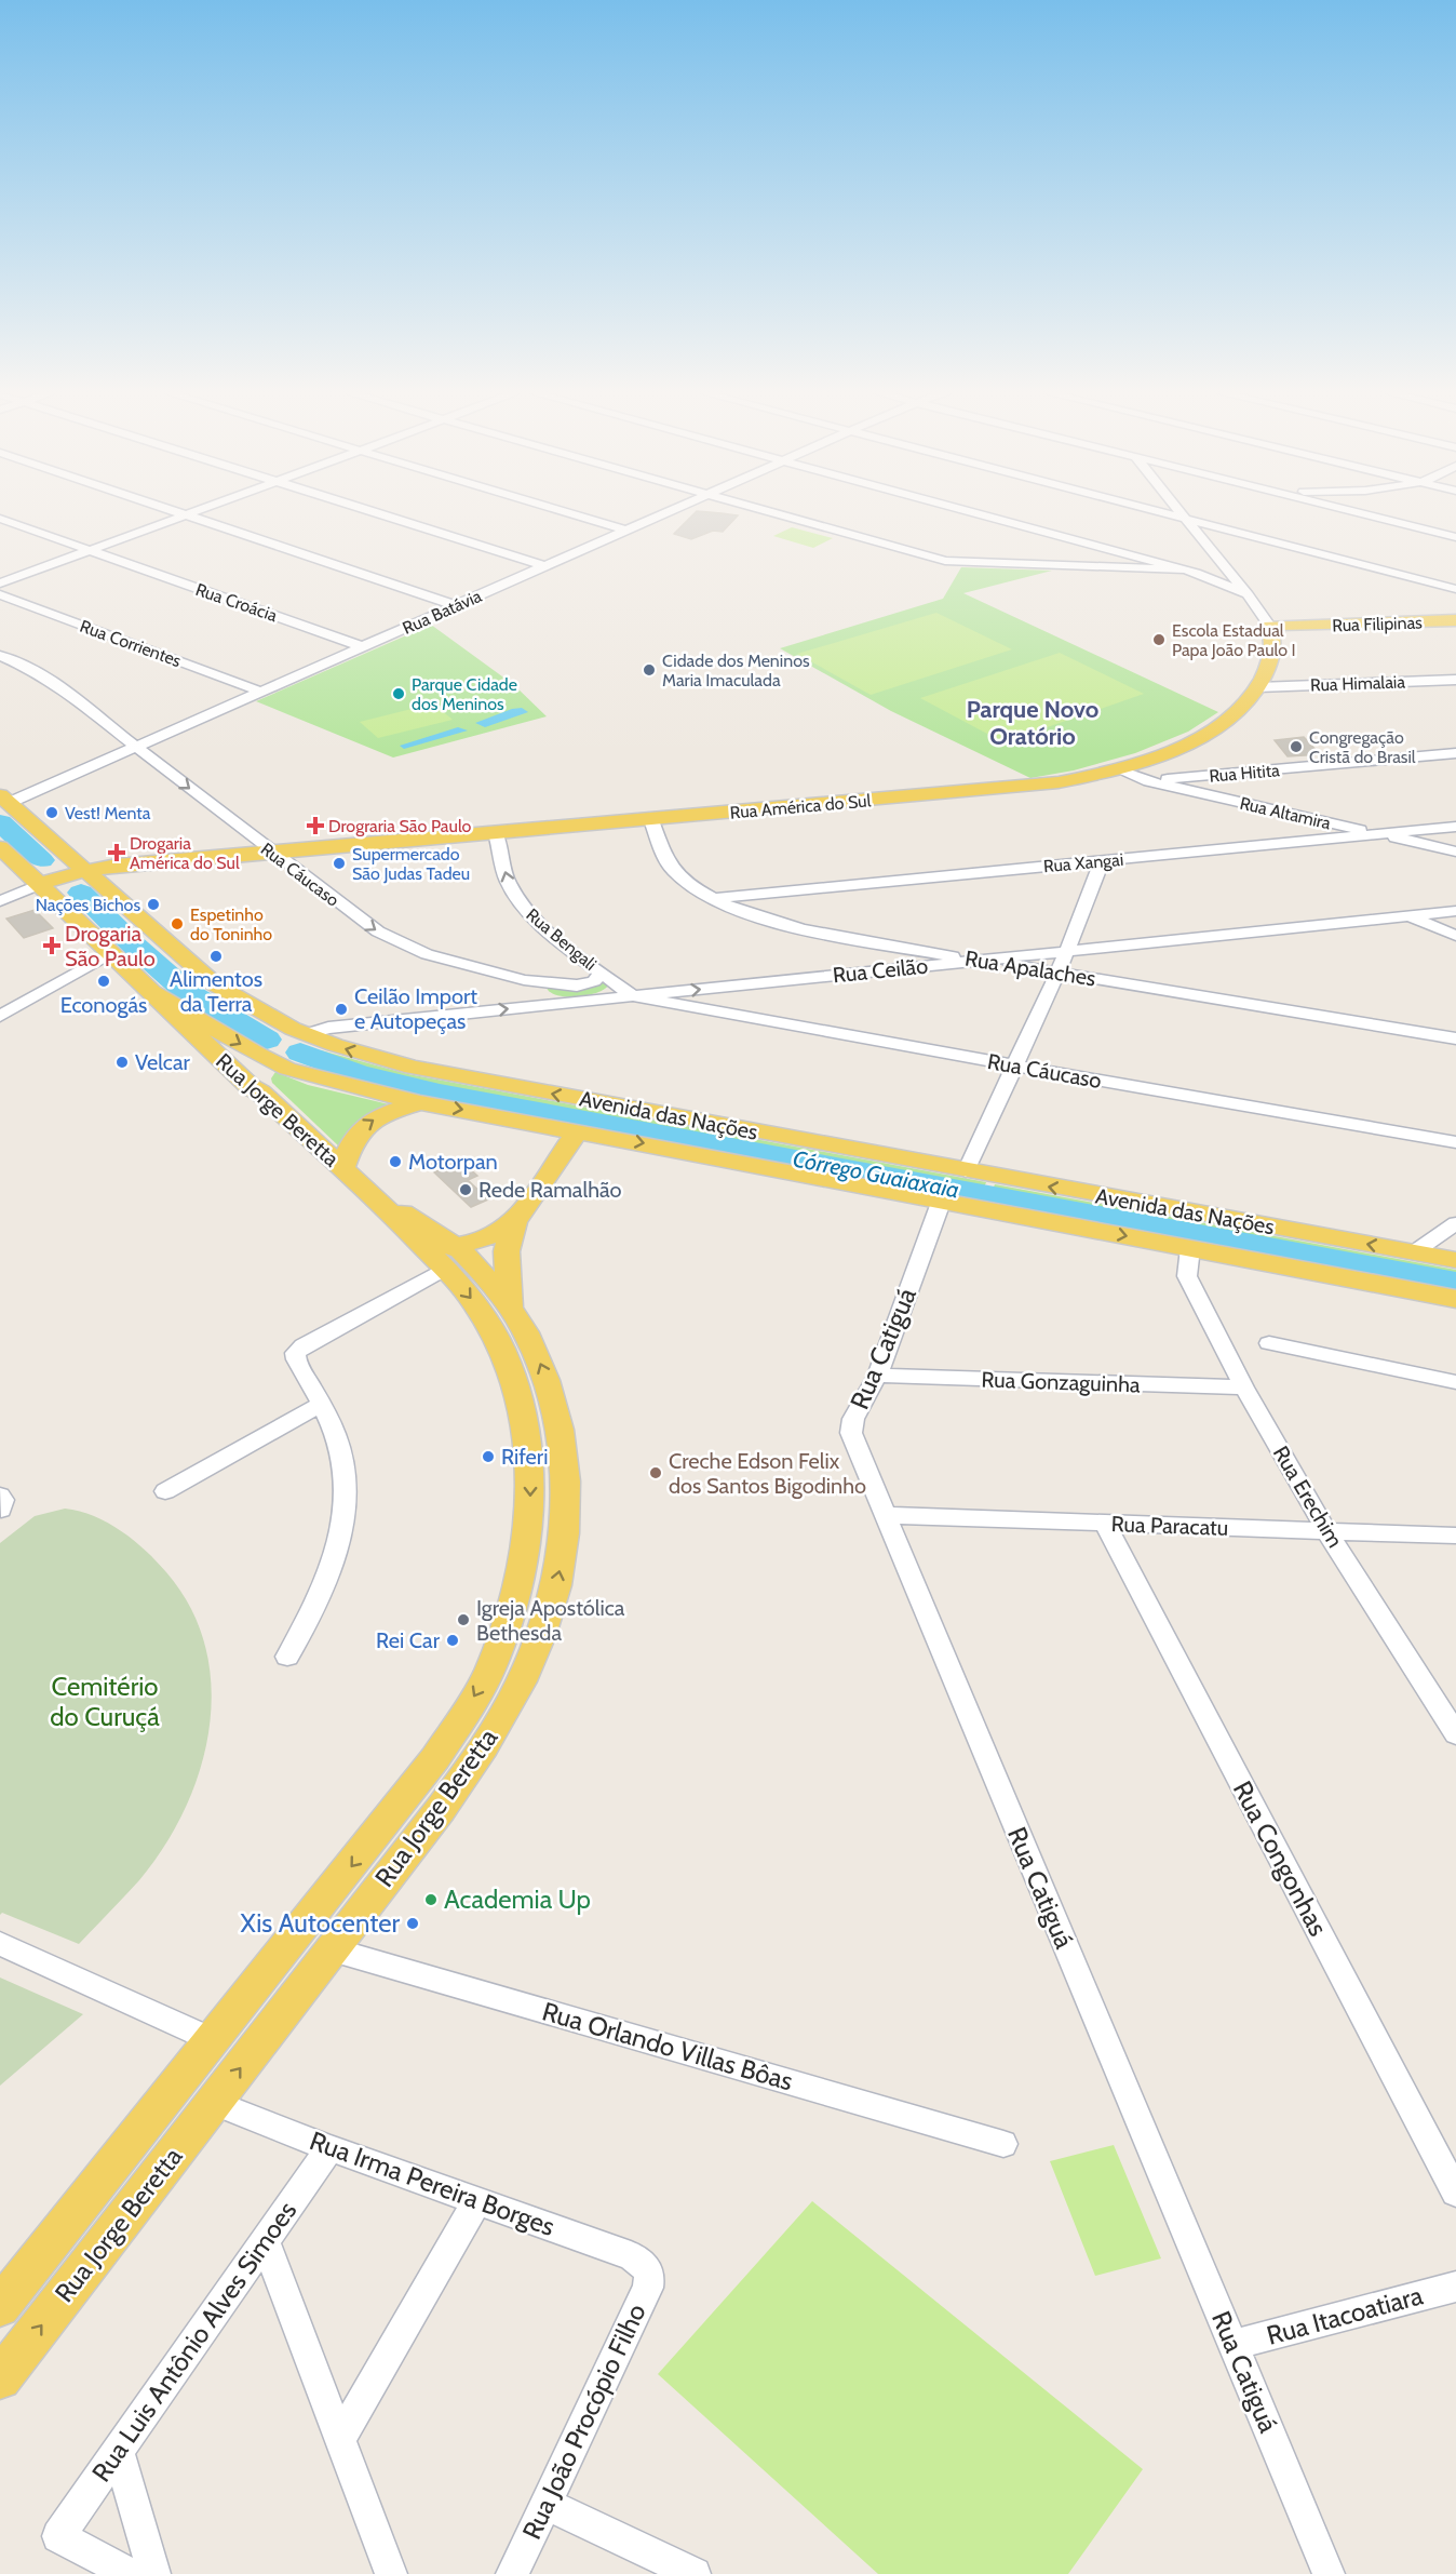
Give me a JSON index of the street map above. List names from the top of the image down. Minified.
{"streets":{"main road":["Rua Filipinas","Rua América do Sul","Rua Jorge Beretta","Avenida das Nações"],"street":["Rua Croácia","Rua Batávia","Rua Corrientes","Rua Himalaia","Rua Hitita","Rua Altamira","Rua Xangai","Rua Cáucaso","Rua Bengali","Rua Apalaches","Rua Ceilão","Rua Catiguá","Rua Gonzaguinha","Rua Erechim","Rua Paracatu","Rua Congonhas","Rua Orlando Villas Bôas","Rua Irma Pereira Borges","Rua Itacoatiara","Rua Luis Antônio Alves Simoes","Rua João Procópio Filho"]},"crossings":[["Rua Croácia","Rua Batávia"],["Rua Batávia","Rua Corrientes"],["Rua Batávia","Rua Cáucaso"],["Rua Batávia","Avenida das Nações"],["Rua Filipinas","Rua América do Sul"],["Rua Himalaia","Rua América do Sul"],["Rua Hitita","Rua Altamira"],["Rua América do Sul","Rua Altamira"],["Rua América do Sul","Rua Cáucaso"],["Rua América do Sul","Rua Bengali"],["Rua América do Sul","Rua Apalaches"],["Rua América do Sul","Avenida das Nações"],["Rua Altamira","Rua Xangai"],["Rua Xangai","Rua Apalaches"],["Rua Cáucaso","Rua Bengali"],["Rua Cáucaso","Rua Ceilão"],["Rua Bengali","Rua Ceilão"],["Rua Apalaches","Rua Ceilão"],["Rua Ceilão","Avenida das Nações"],["Rua Jorge Beretta","Avenida das Nações"],["Rua Jorge Beretta","Rua Orlando Villas Bôas"],["Rua Jorge Beretta","Rua Irma Pereira Borges"],["Avenida das Nações","Rua Catiguá"],["Avenida das Nações","Rua Erechim"],["Rua Catiguá","Rua Gonzaguinha"],["Rua Catiguá","Rua Paracatu"],["Rua Catiguá","Rua Itacoatiara"],["Rua Gonzaguinha","Rua Erechim"],["Rua Erechim","Rua Paracatu"],["Rua Paracatu","Rua Congonhas"],["Rua Irma Pereira Borges","Rua Luis Antônio Alves Simoes"],["Rua Irma Pereira Borges","Rua João Procópio Filho"]],"one_way":["Rua Bengali","Rua Ceilão"],"districts":["Parque Novo Oratório"],"water":["Córrego Guaiaxaia"],"parks":["Cemitério do Curuçá"],"places":{"other":["Escola Estadual Papa João Paulo I","Cidade dos Meninos Maria Imaculada","Parque Cidade dos Meninos","Congregação Cristã do Brasil","Vest! Menta","Supermercado São Judas Tadeu","Nações Bichos","Espetinho do Toninho","Alimentos da Terra","Econogás","Ceilão Import e Autopeças","Velcar","Motorpan","Rede Ramalhão","Riferi","Creche Edson Felix dos Santos Bigodinho","Igreja Apostólica Bethesda","Rei Car","Academia Up","Xis Autocenter"],"health":["Drograria São Paulo","Drogaria América do Sul","Drogaria São Paulo"]}}
